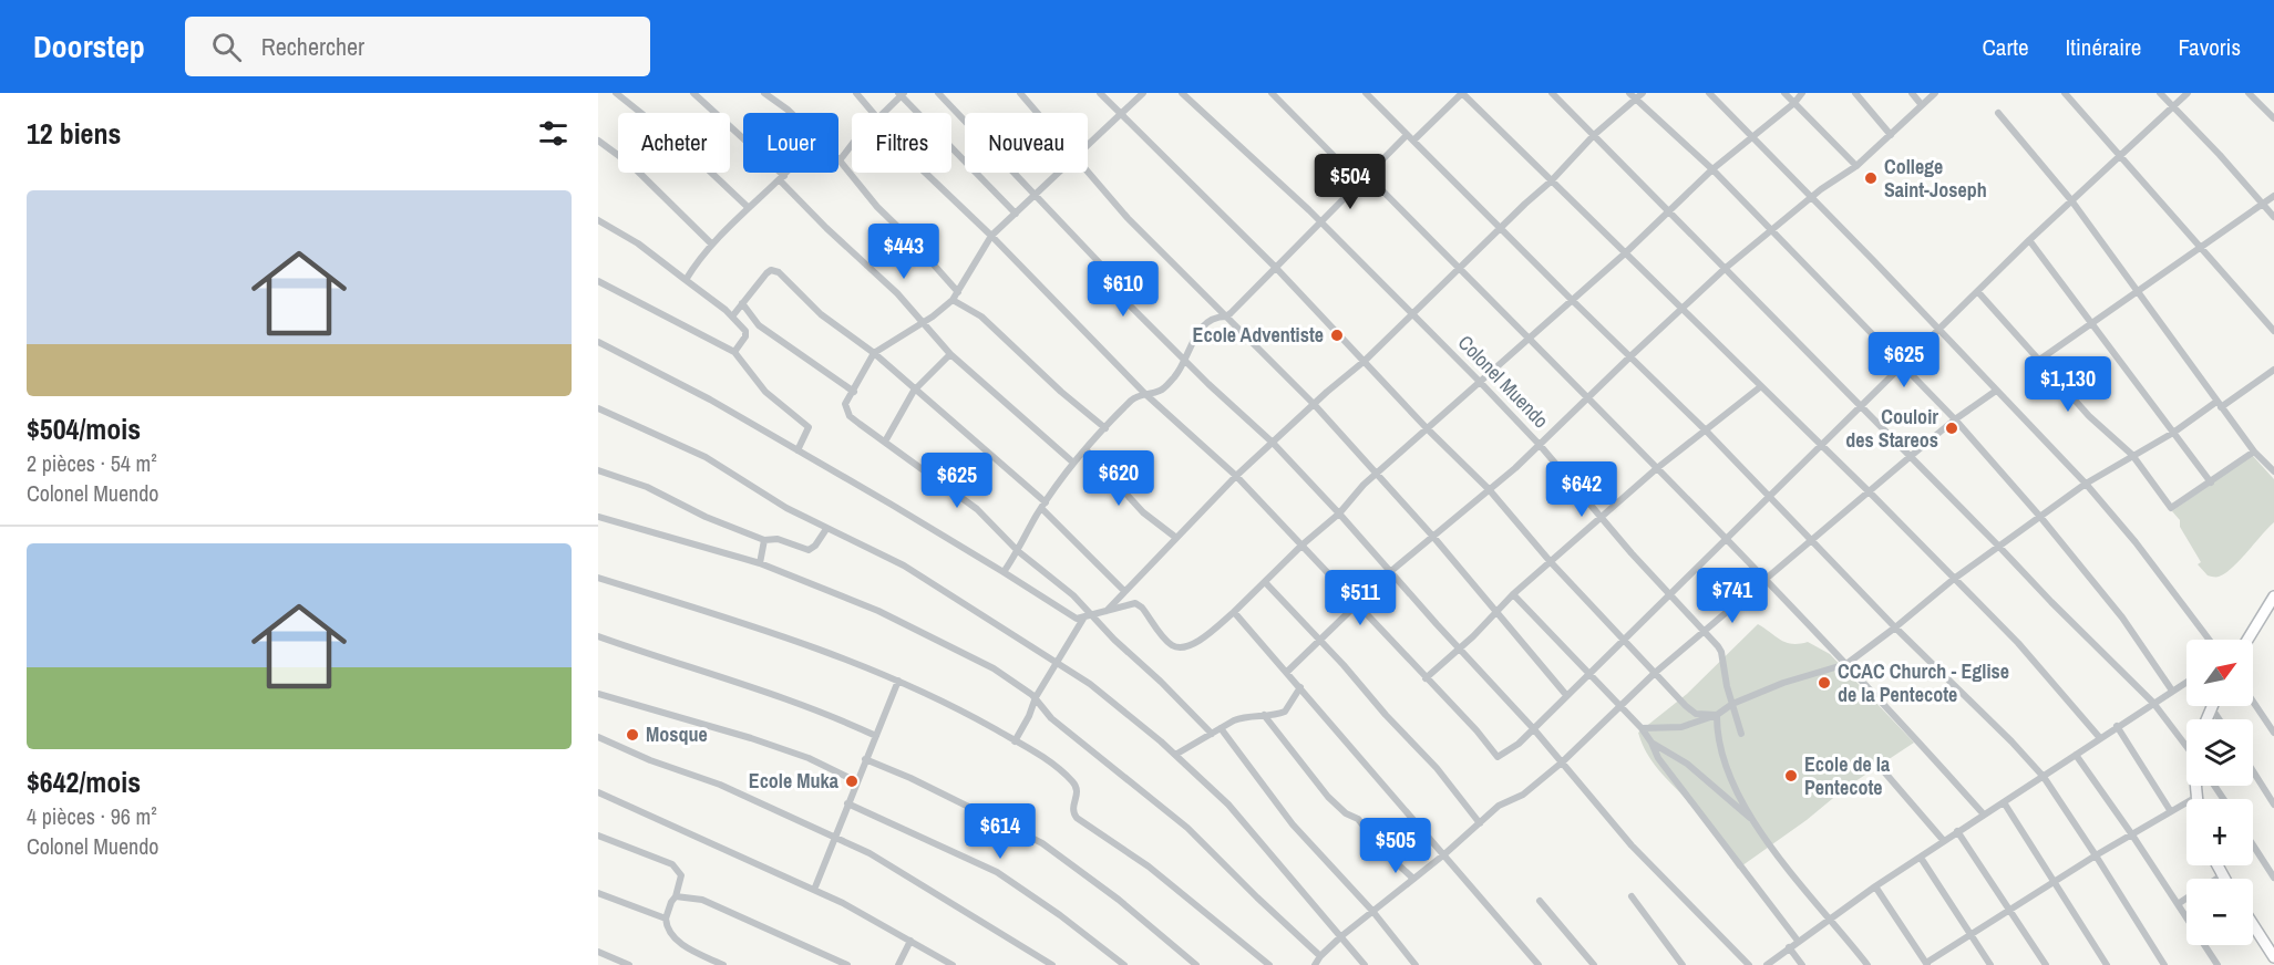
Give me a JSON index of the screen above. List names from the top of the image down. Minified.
{"streets":{"street":["Colonel Muendo"]},"places":["College Saint-Joseph","Ecole Adventiste","Couloir des Stareos","CCAC Church - Eglise de la Pentecote","Mosque","Ecole de la Pentecote","Ecole Muka"],"north":"top right","page":{"header":"Doorstep","search":"Rechercher","nav":["Carte","Itinéraire","Favoris"],"heading":"12 biens","chip":["Acheter","Louer","Filtres","Nouveau"],"price":["$504","$443","$610","$625","$1,130","$620","$625","$642","$741","$511","$614","$505"],"list":[{"name":"$504/mois","note":"2 pièces · 54 m² · Colonel Muendo"},{"name":"$642/mois","note":"4 pièces · 96 m² · Colonel Muendo"}],"map_buttons":["+","−"]}}
